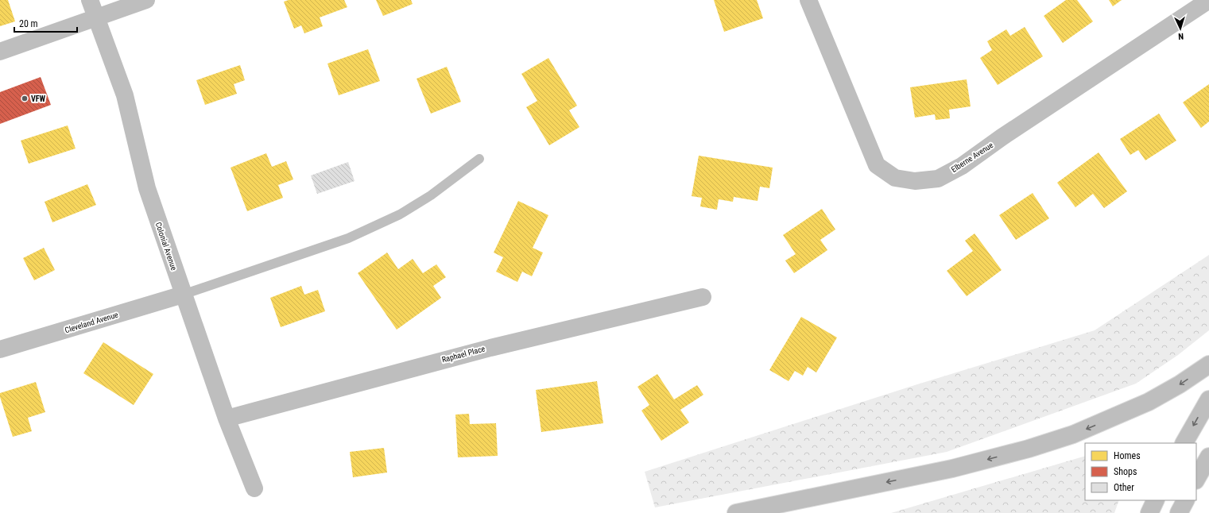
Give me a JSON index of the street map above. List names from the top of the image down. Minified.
{"streets":{"main road":["Elberne Avenue","Colonial Avenue","Cleveland Avenue","Raphael Place"]},"crossings":[["Colonial Avenue","Cleveland Avenue"],["Colonial Avenue","Raphael Place"]],"places":["VFW"],"legend":["Homes","Shops","Other"],"scale_bar":"20 m","north":"bottom"}
